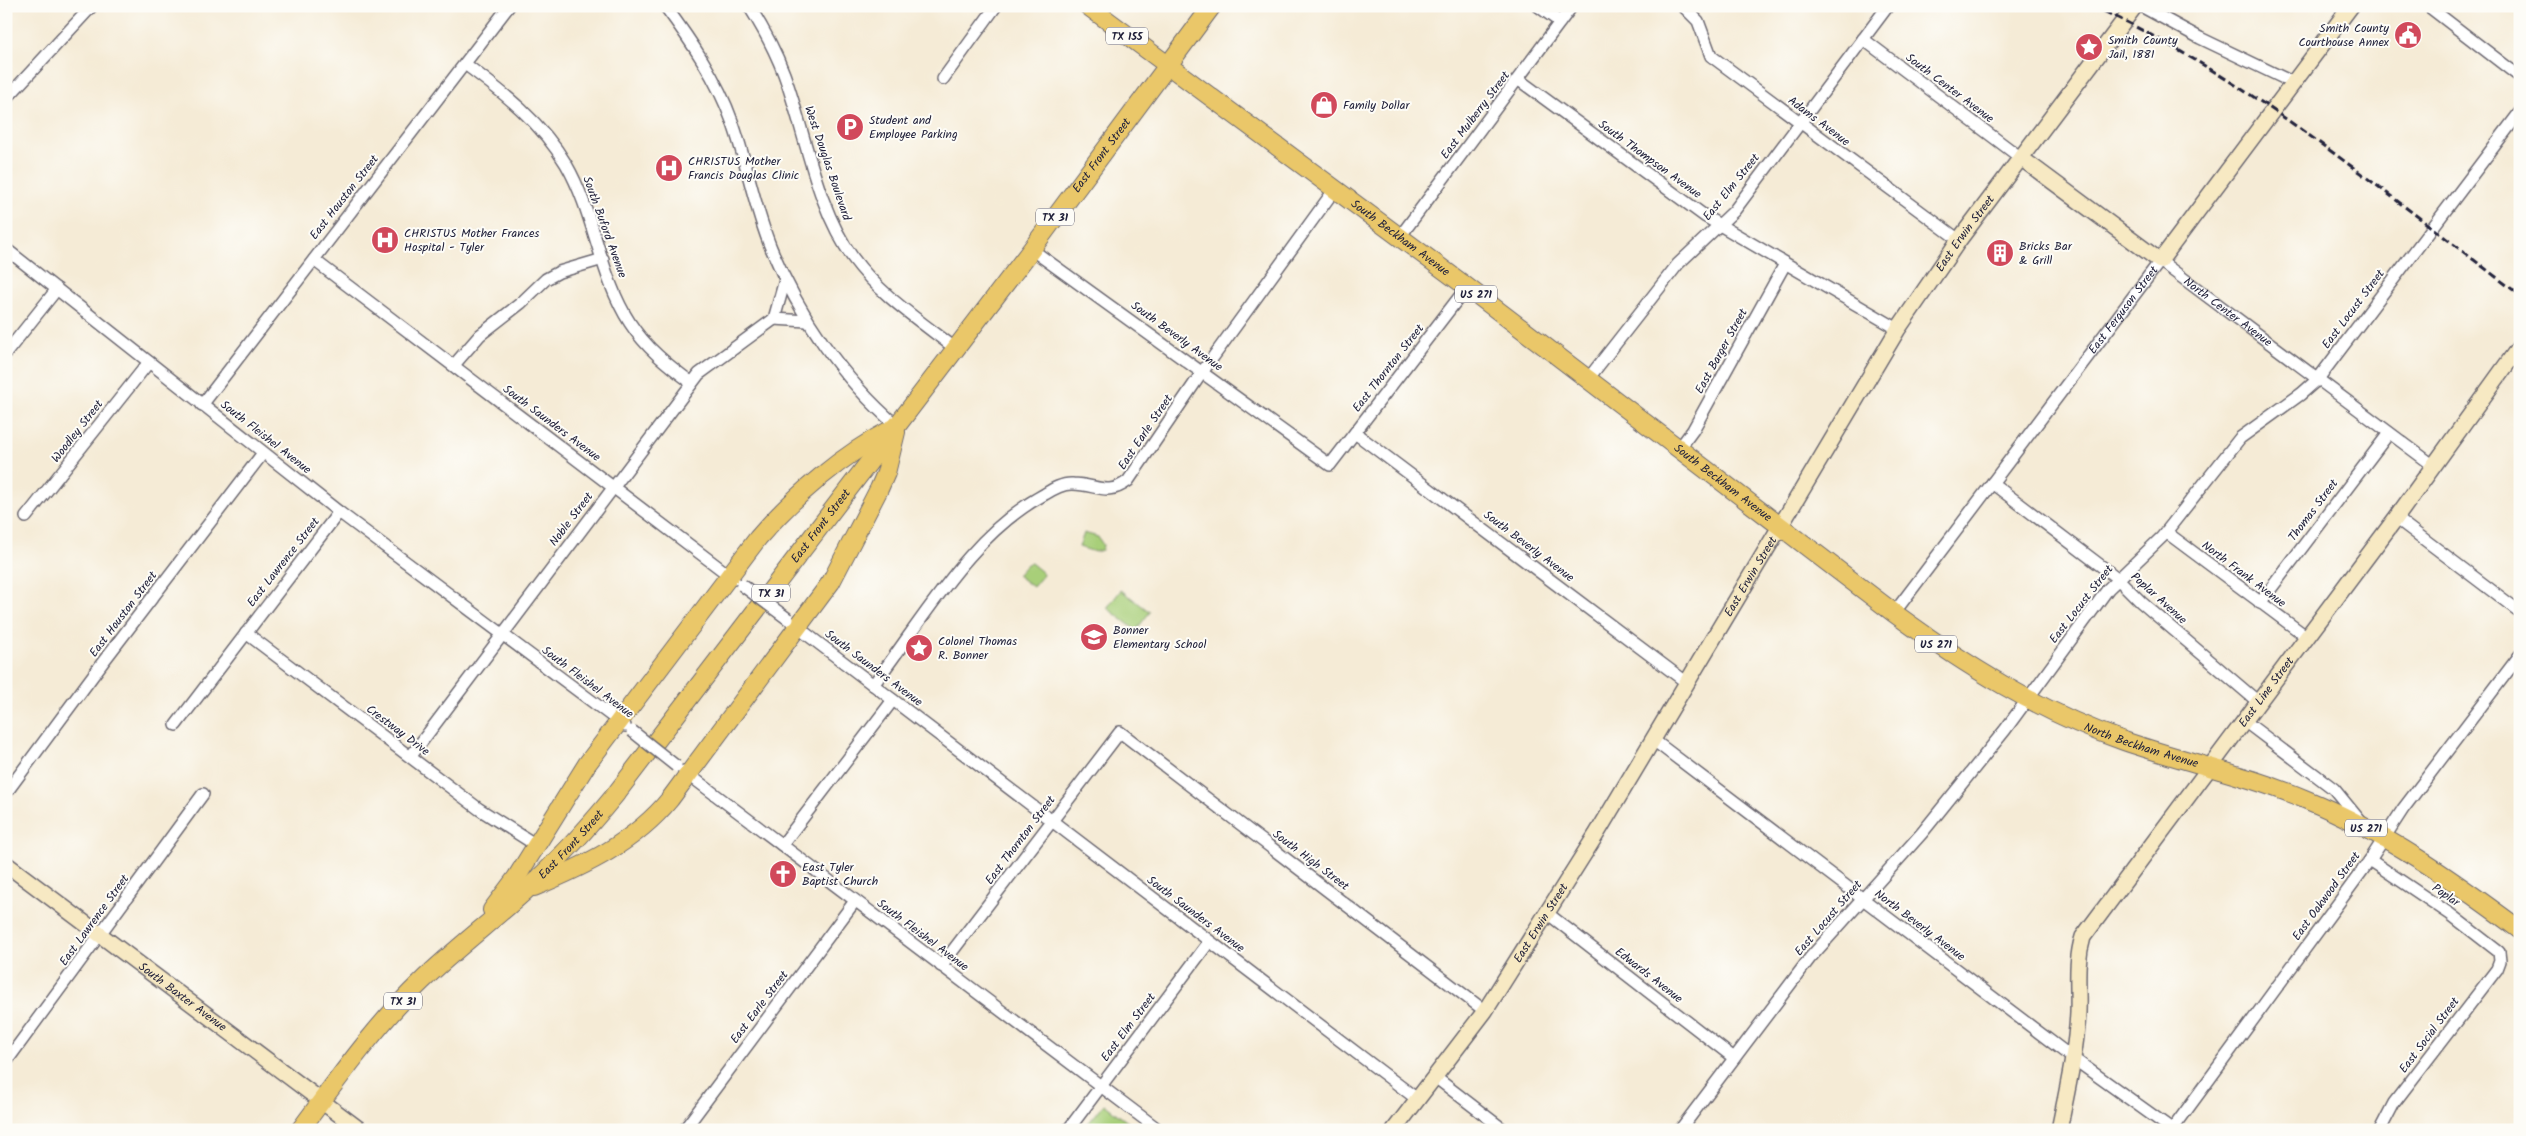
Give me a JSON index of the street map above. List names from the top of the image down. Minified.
{"streets":{"main road":["TX 155","East Front Street","TX 31","East Erwin Street","South Beckham Avenue","US 271","East Ferguson Street","North Center Avenue","East Line Street","North Beckham Avenue","South Baxter Avenue"],"street":["South Center Avenue","East Mulberry Street","Adams Avenue","South Thompson Avenue","West Douglas Boulevard","East Elm Street","East Houston Street","South Buford Avenue","East Locust Street","South Beverly Avenue","East Barger Street","East Thornton Street","South Saunders Avenue","Woodley Street","East Earle Street","South Fleishel Avenue","Thomas Street","Noble Street","East Lawrence Street","North Frank Avenue","Poplar Avenue","Crestway Drive","South High Street","Poplar","East Oakwood Street","North Beverly Avenue","Edwards Avenue","East Social Street"]},"crossings":[["South Center Avenue","East Elm Street"],["South Center Avenue","East Erwin Street"],["South Center Avenue","North Center Avenue"],["East Mulberry Street","South Thompson Avenue"],["East Mulberry Street","South Beckham Avenue"],["Adams Avenue","East Elm Street"],["Adams Avenue","East Erwin Street"],["East Front Street","West Douglas Boulevard"],["East Front Street","South Beckham Avenue"],["East Front Street","South Beverly Avenue"],["East Front Street","South Baxter Avenue"],["South Thompson Avenue","East Elm Street"],["South Thompson Avenue","East Erwin Street"],["South Thompson Avenue","East Barger Street"],["East Elm Street","South Beckham Avenue"],["East Elm Street","South Saunders Avenue"],["East Elm Street","South Fleishel Avenue"],["East Houston Street","South Buford Avenue"],["East Houston Street","South Saunders Avenue"],["East Houston Street","South Fleishel Avenue"],["South Buford Avenue","Noble Street"],["East Erwin Street","South Beckham Avenue"],["East Erwin Street","North Center Avenue"],["East Erwin Street","South Beverly Avenue"],["East Erwin Street","South Saunders Avenue"],["East Erwin Street","North Beckham Avenue"],["East Erwin Street","South High Street"],["East Erwin Street","North Beverly Avenue"],["East Erwin Street","Edwards Avenue"],["South Beckham Avenue","East Barger Street"],["South Beckham Avenue","East Thornton Street"],["South Beckham Avenue","East Earle Street"],["South Beckham Avenue","North Beckham Avenue"],["East Locust Street","North Center Avenue"],["East Locust Street","North Frank Avenue"],["East Locust Street","Poplar Avenue"],["East Locust Street","North Beckham Avenue"],["East Locust Street","North Beverly Avenue"],["East Locust Street","Edwards Avenue"],["East Ferguson Street","North Center Avenue"],["East Ferguson Street","Poplar Avenue"],["East Ferguson Street","North Beckham Avenue"],["North Center Avenue","Thomas Street"],["North Center Avenue","East Line Street"],["South Beverly Avenue","East Thornton Street"],["South Beverly Avenue","East Earle Street"],["East Thornton Street","South Saunders Avenue"],["East Thornton Street","South Fleishel Avenue"],["East Thornton Street","South High Street"],["South Saunders Avenue","East Earle Street"],["South Saunders Avenue","Noble Street"],["Woodley Street","South Fleishel Avenue"],["East Earle Street","South Fleishel Avenue"],["South Fleishel Avenue","Noble Street"],["South Fleishel Avenue","East Lawrence Street"],["Thomas Street","North Frank Avenue"],["Noble Street","Crestway Drive"],["East Lawrence Street","Crestway Drive"],["East Lawrence Street","South Baxter Avenue"],["North Frank Avenue","East Line Street"],["Poplar Avenue","East Line Street"],["East Line Street","North Beckham Avenue"],["East Line Street","North Beverly Avenue"],["North Beckham Avenue","East Oakwood Street"],["Poplar","East Oakwood Street"],["Poplar","East Social Street"],["East Oakwood Street","North Beverly Avenue"]],"places":{"public building":["Smith County Courthouse Annex"],"place":["Smith County Jail, 1881","Colonel Thomas R. Bonner"],"shop":["Family Dollar"],"parking":["Student and Employee Parking"],"hospital":["CHRISTUS Mother Francis Douglas Clinic","CHRISTUS Mother Frances Hospital - Tyler"],"building":["Bricks Bar & Grill"],"school or university":["Bonner Elementary School"],"church":["East Tyler Baptist Church"]}}
